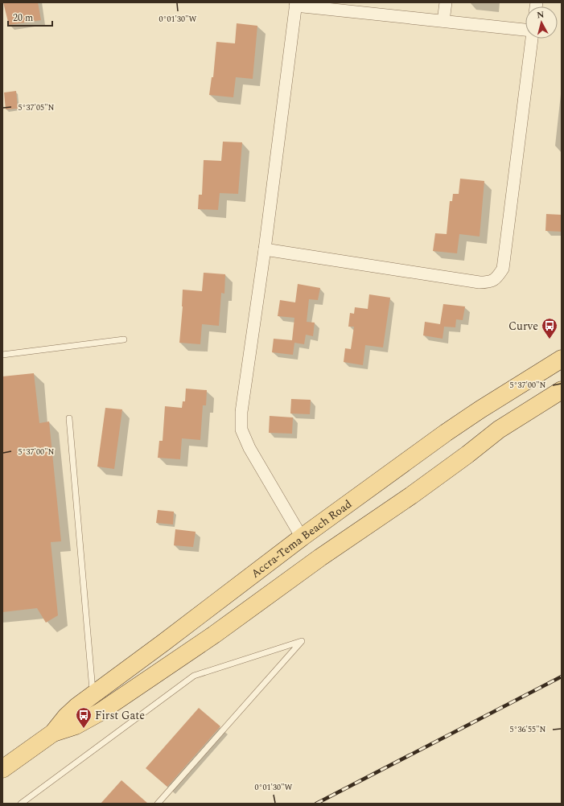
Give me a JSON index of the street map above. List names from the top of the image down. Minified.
{"streets":{"main road":["Accra-Tema Beach Road"]},"places":{"bus stop":["Curve","First Gate"]},"scale_bar":"20 m","north":"top","coordinates":["0°01'30\"W","5°37'05\"N","5°37'00\"N","5°36'55\"N"]}
